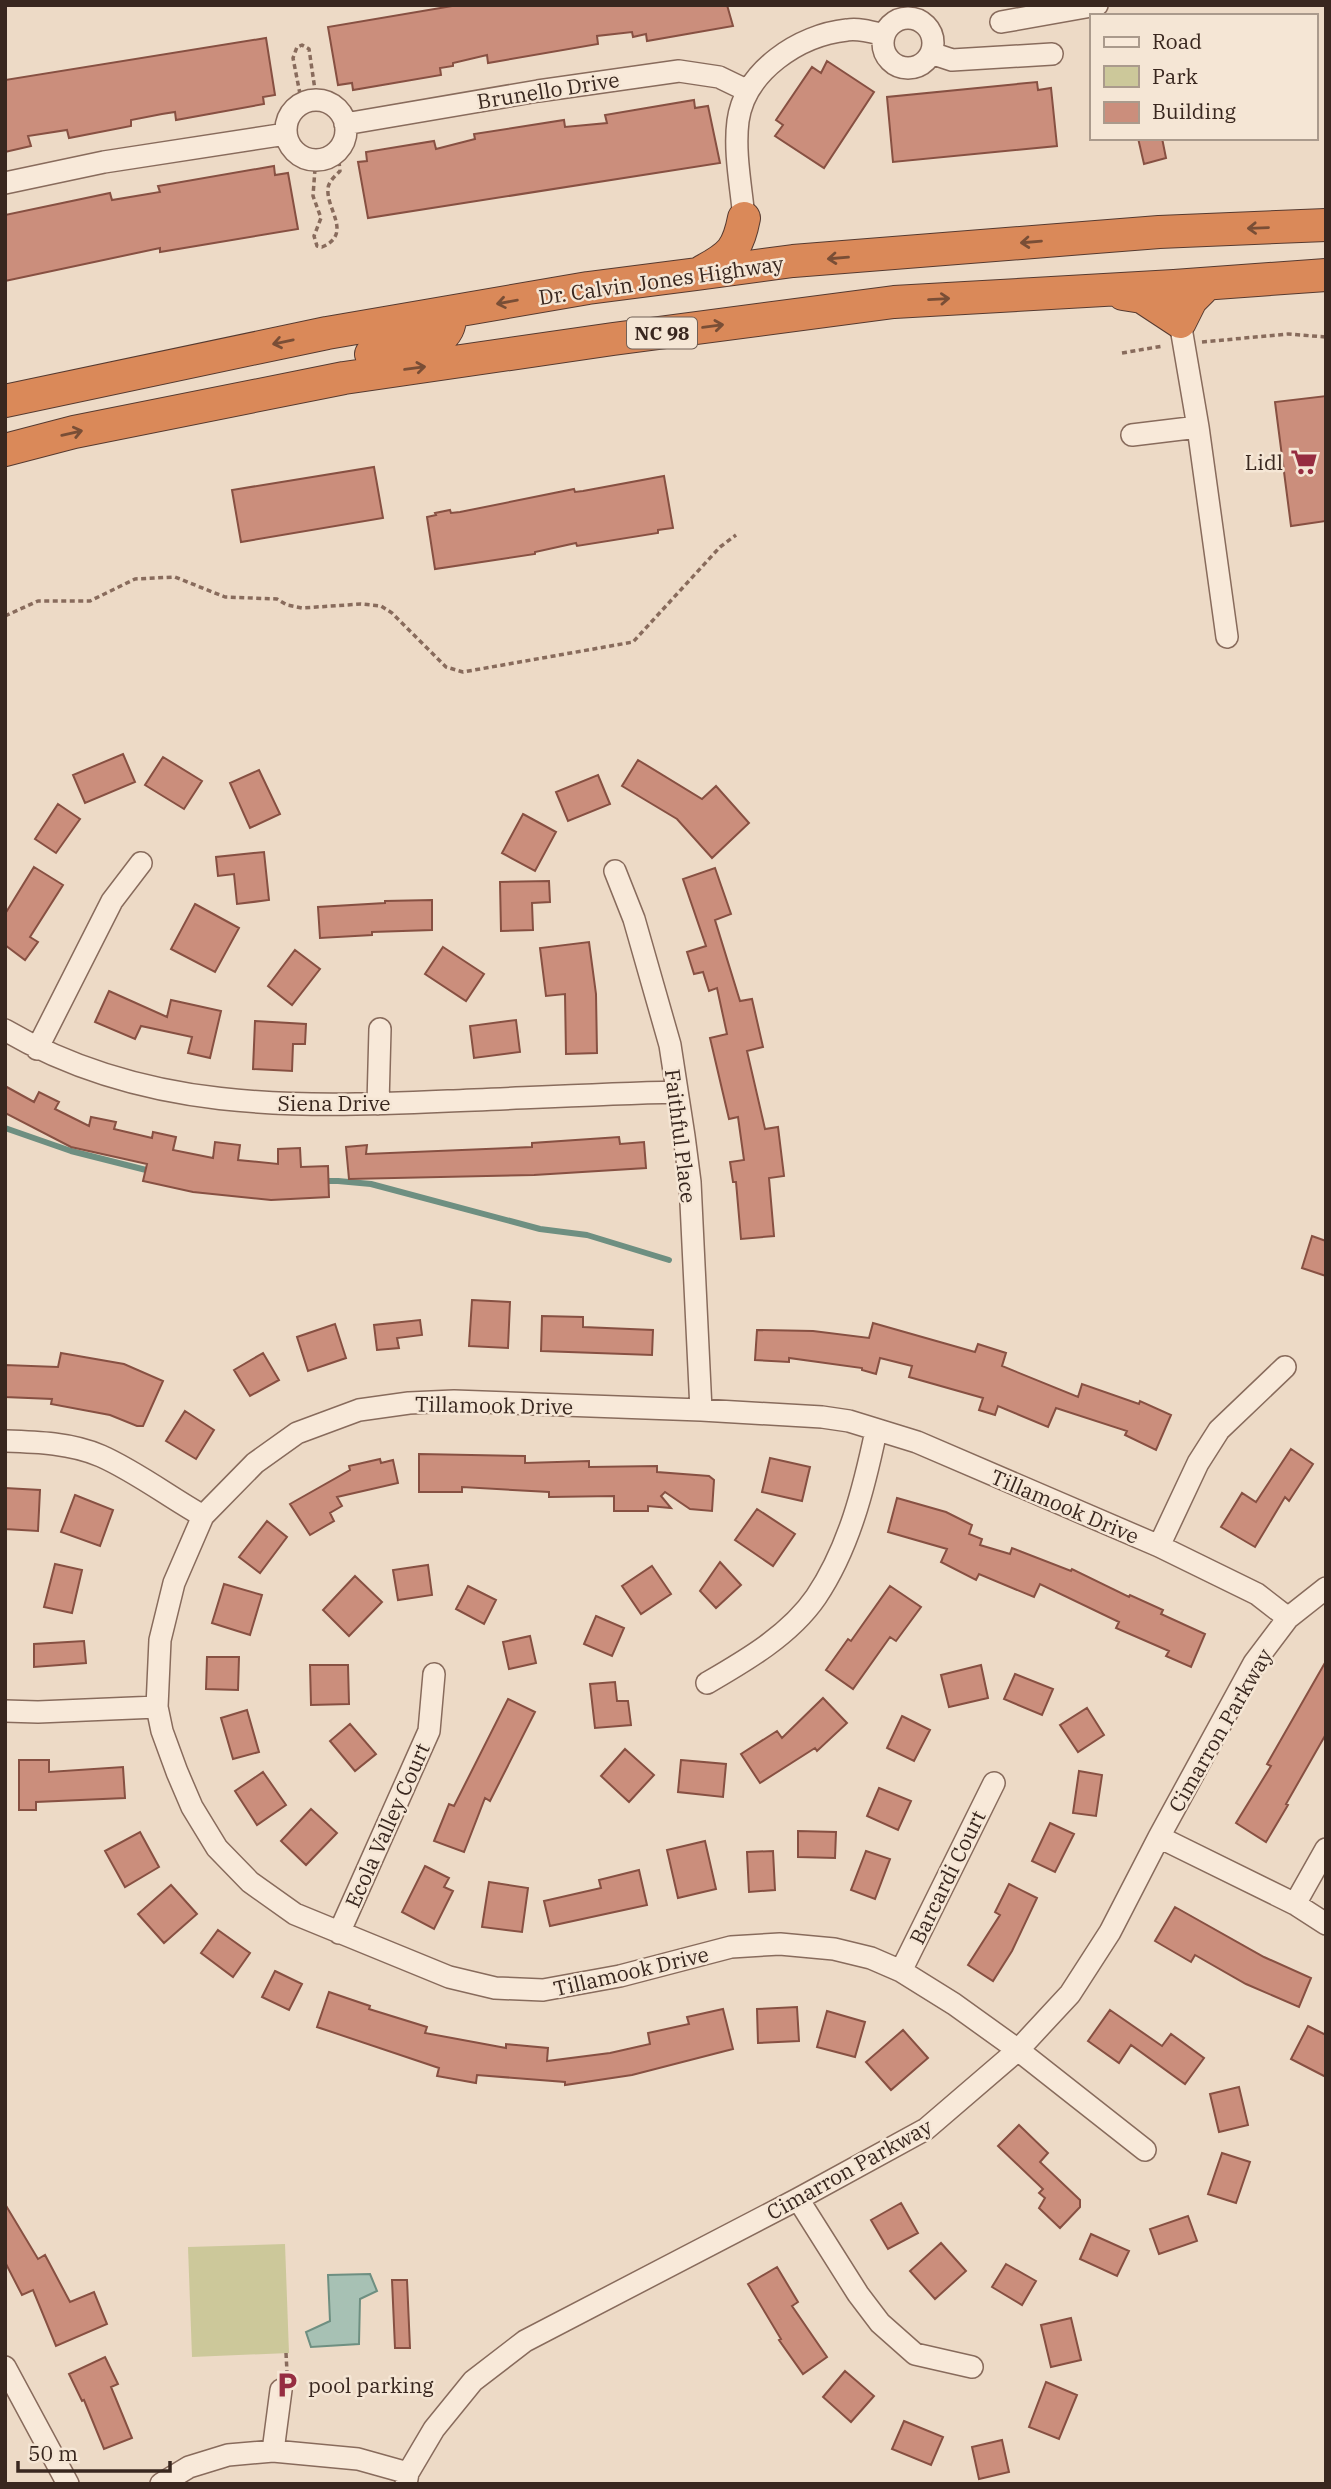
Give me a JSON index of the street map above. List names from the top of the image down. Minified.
{"streets":{"highway":["Dr. Calvin Jones Highway","NC 98"],"street":["Brunello Drive","Siena Drive","Faithful Place","Tillamook Drive","Cimarron Parkway","Ecola Valley Court","Barcardi Court"]},"crossings":[["Siena Drive","Faithful Place"],["Faithful Place","Tillamook Drive"],["Tillamook Drive","Cimarron Parkway"],["Tillamook Drive","Ecola Valley Court"],["Tillamook Drive","Barcardi Court"]],"places":{"supermarket":["Lidl"],"parking":["pool parking"]},"legend":["Road","Park","Building"],"scale_bar":"50 m"}
